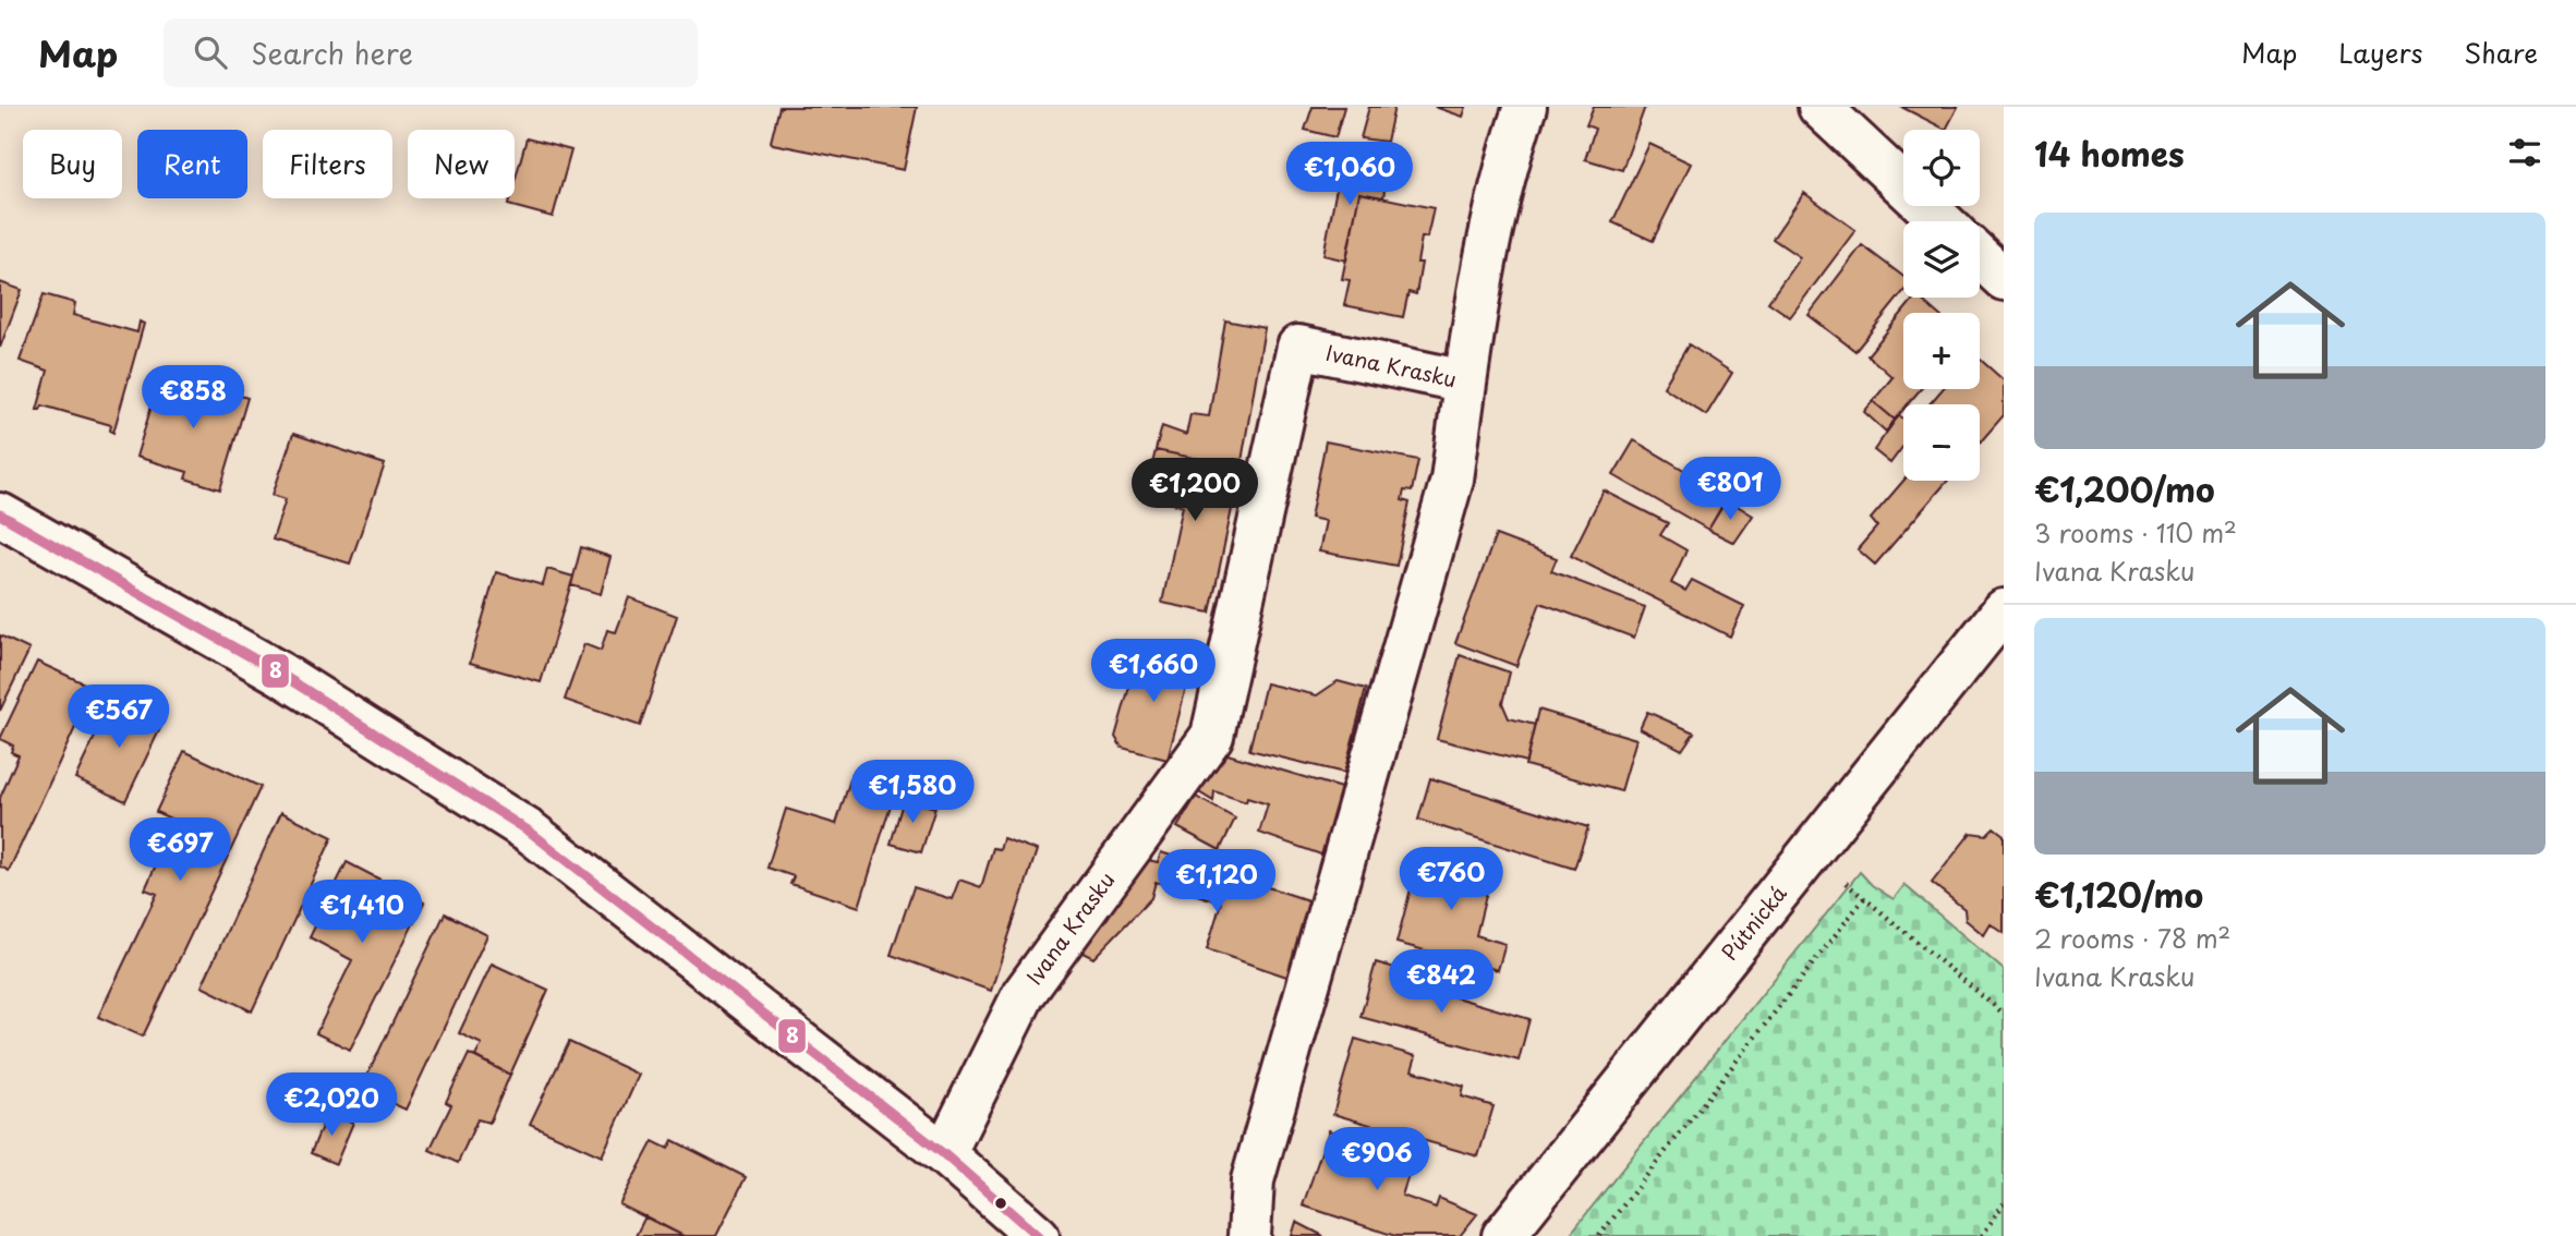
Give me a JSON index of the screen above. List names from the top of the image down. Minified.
{"streets":{"street":["Ivana Krasku","Pútnická"]},"lines":["transit line 8"],"page":{"header":"Map","search":"Search here","nav":["Map","Layers","Share"],"heading":"14 homes","map_buttons":["+","−"],"chip":["Buy","Rent","Filters","New"],"price":["€1,060","€858","€801","€1,200","€1,660","€567","€1,580","€697","€760","€1,120","€1,410","€842","€2,020","€906"],"list":[{"name":"€1,200/mo","note":"3 rooms · 110 m² · Ivana Krasku"},{"name":"€1,120/mo","note":"2 rooms · 78 m² · Ivana Krasku"}]}}
